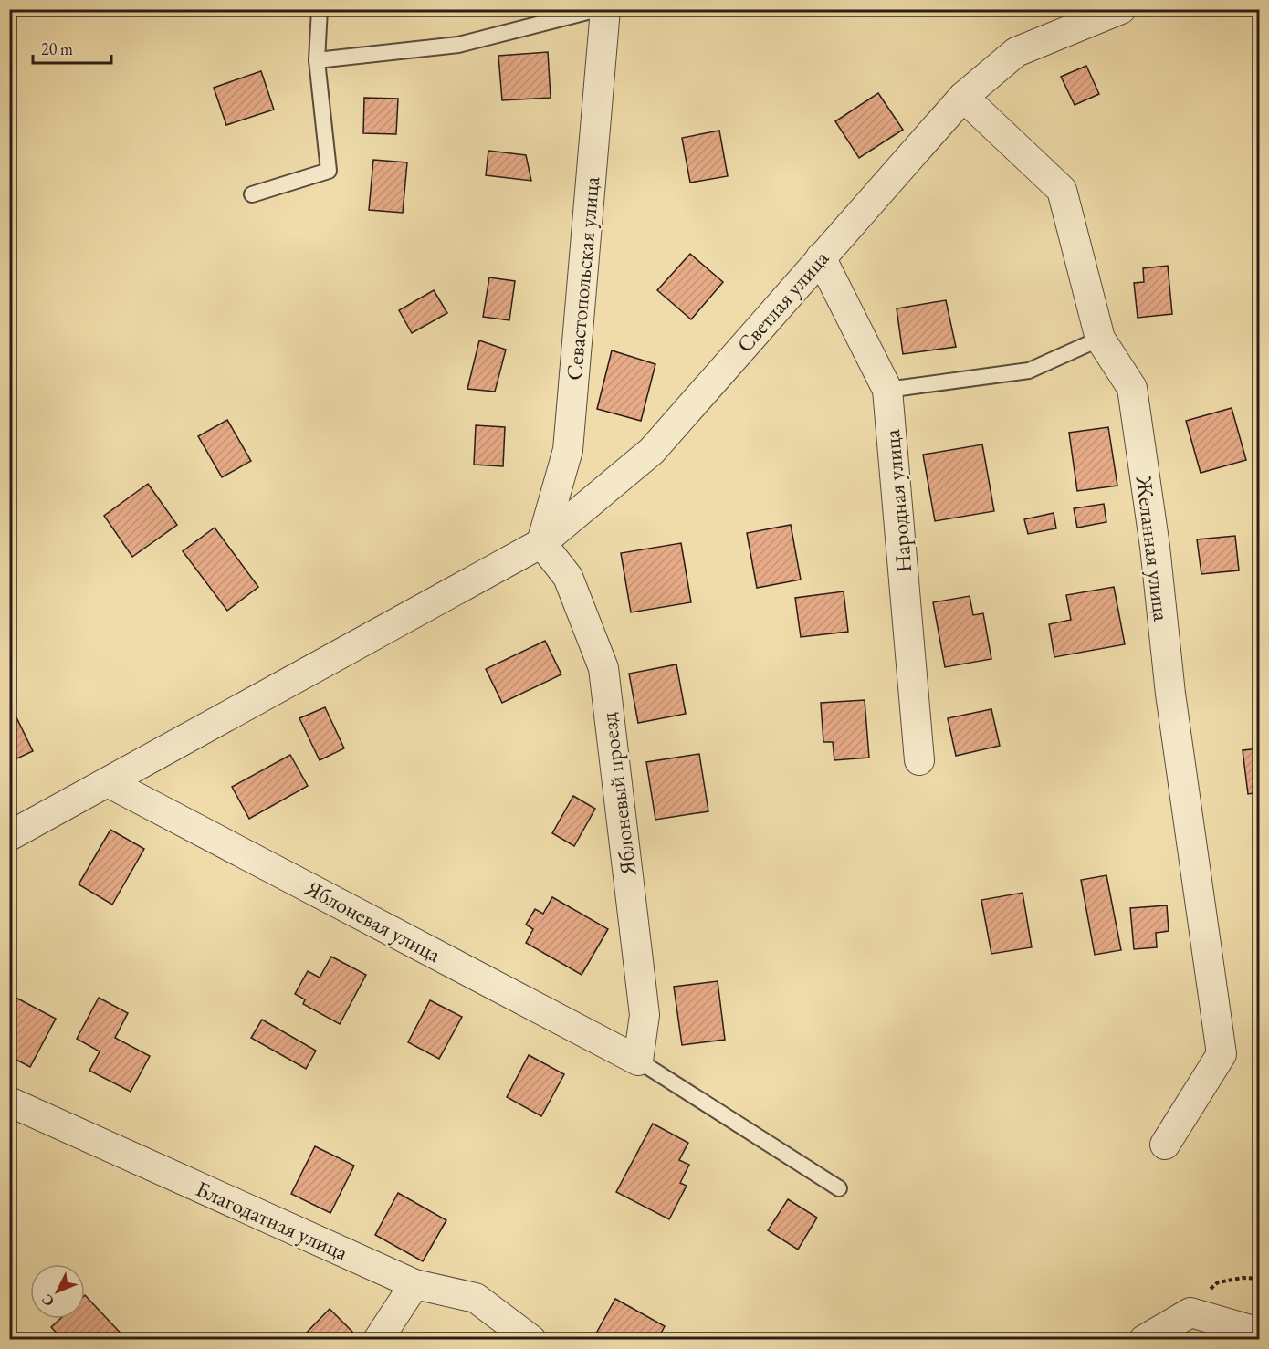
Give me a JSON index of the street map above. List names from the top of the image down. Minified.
{"streets":{"street":["Севастопольская улица","Светлая улица","Народная улица","Желанная улица","Яблоневый проезд","Яблоневая улица","Благодатная улица"]},"crossings":[["Севастопольская улица","Светлая улица"],["Севастопольская улица","Яблоневый проезд"],["Светлая улица","Народная улица"],["Светлая улица","Желанная улица"],["Светлая улица","Яблоневый проезд"],["Светлая улица","Яблоневая улица"],["Яблоневый проезд","Яблоневая улица"]],"scale_bar":"20 m","north":"bottom left"}
